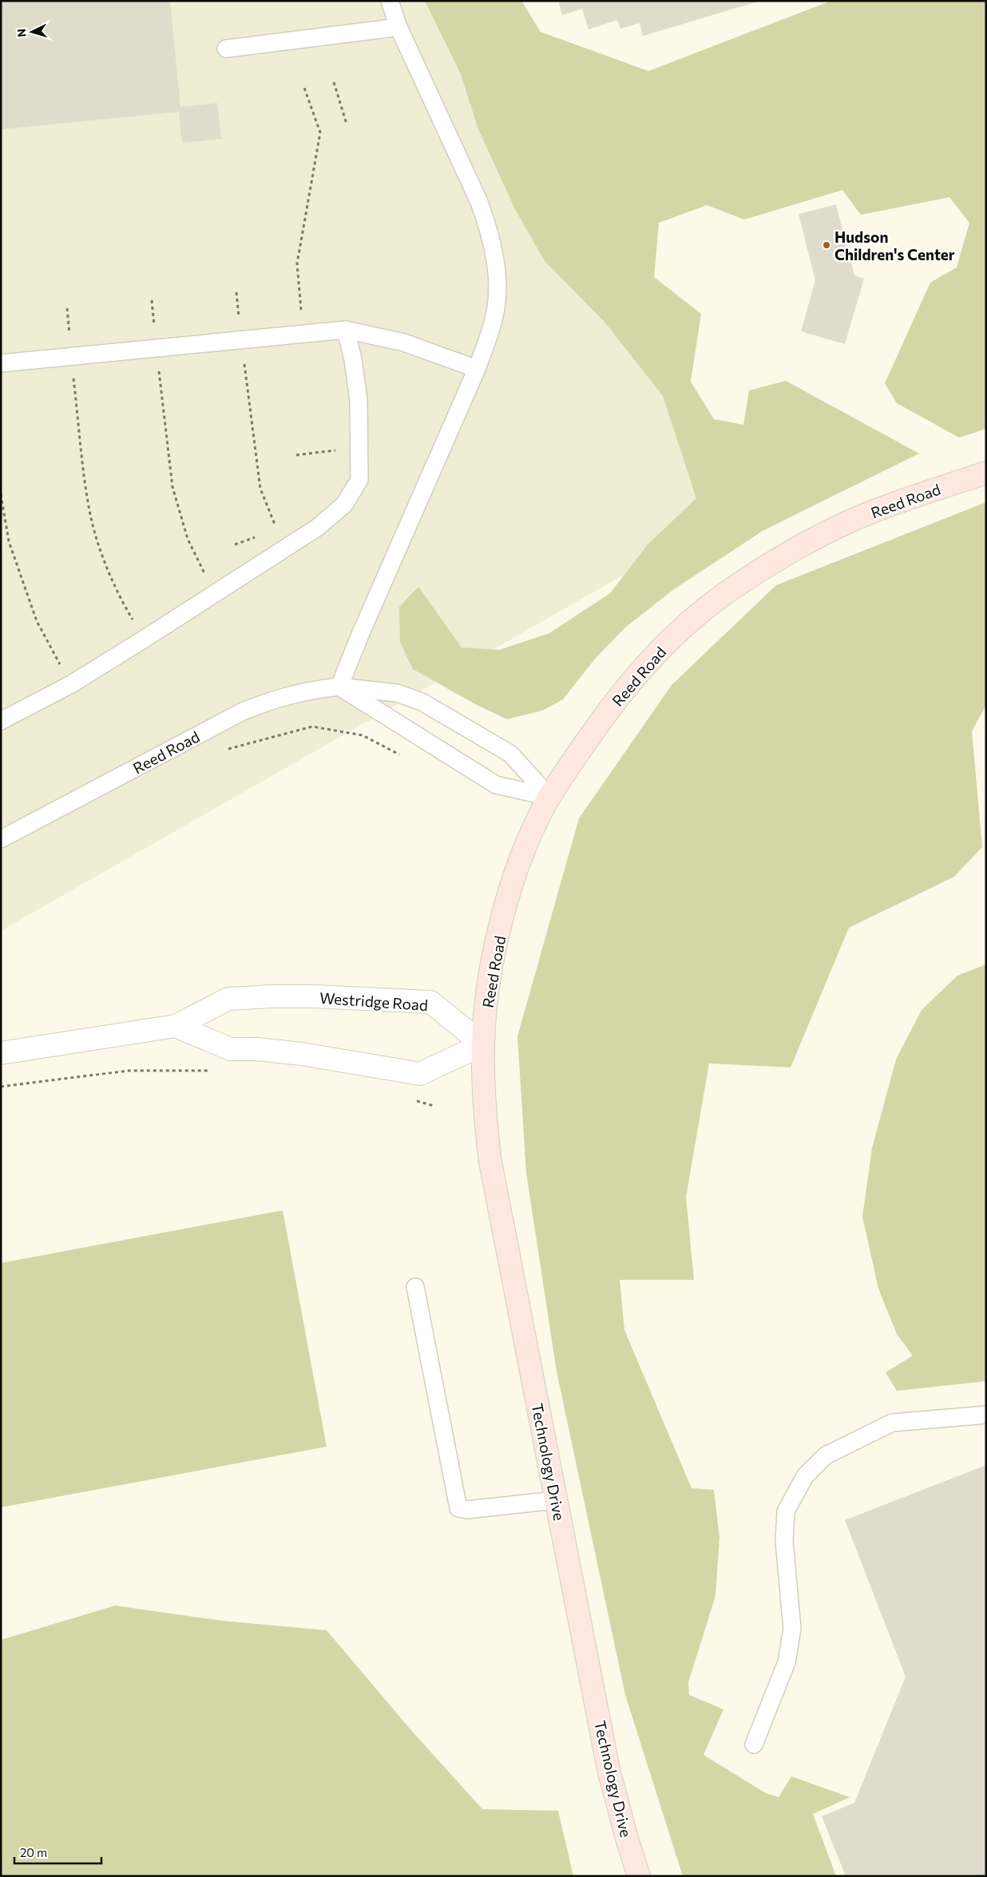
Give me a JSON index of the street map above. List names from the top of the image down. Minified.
{"streets":{"street":["Reed Road","Westridge Road","Technology Drive"]},"crossings":[["Reed Road","Westridge Road"],["Reed Road","Technology Drive"],["Westridge Road","Technology Drive"]],"places":["Hudson Children's Center"],"scale_bar":"20 m","north":"left"}
